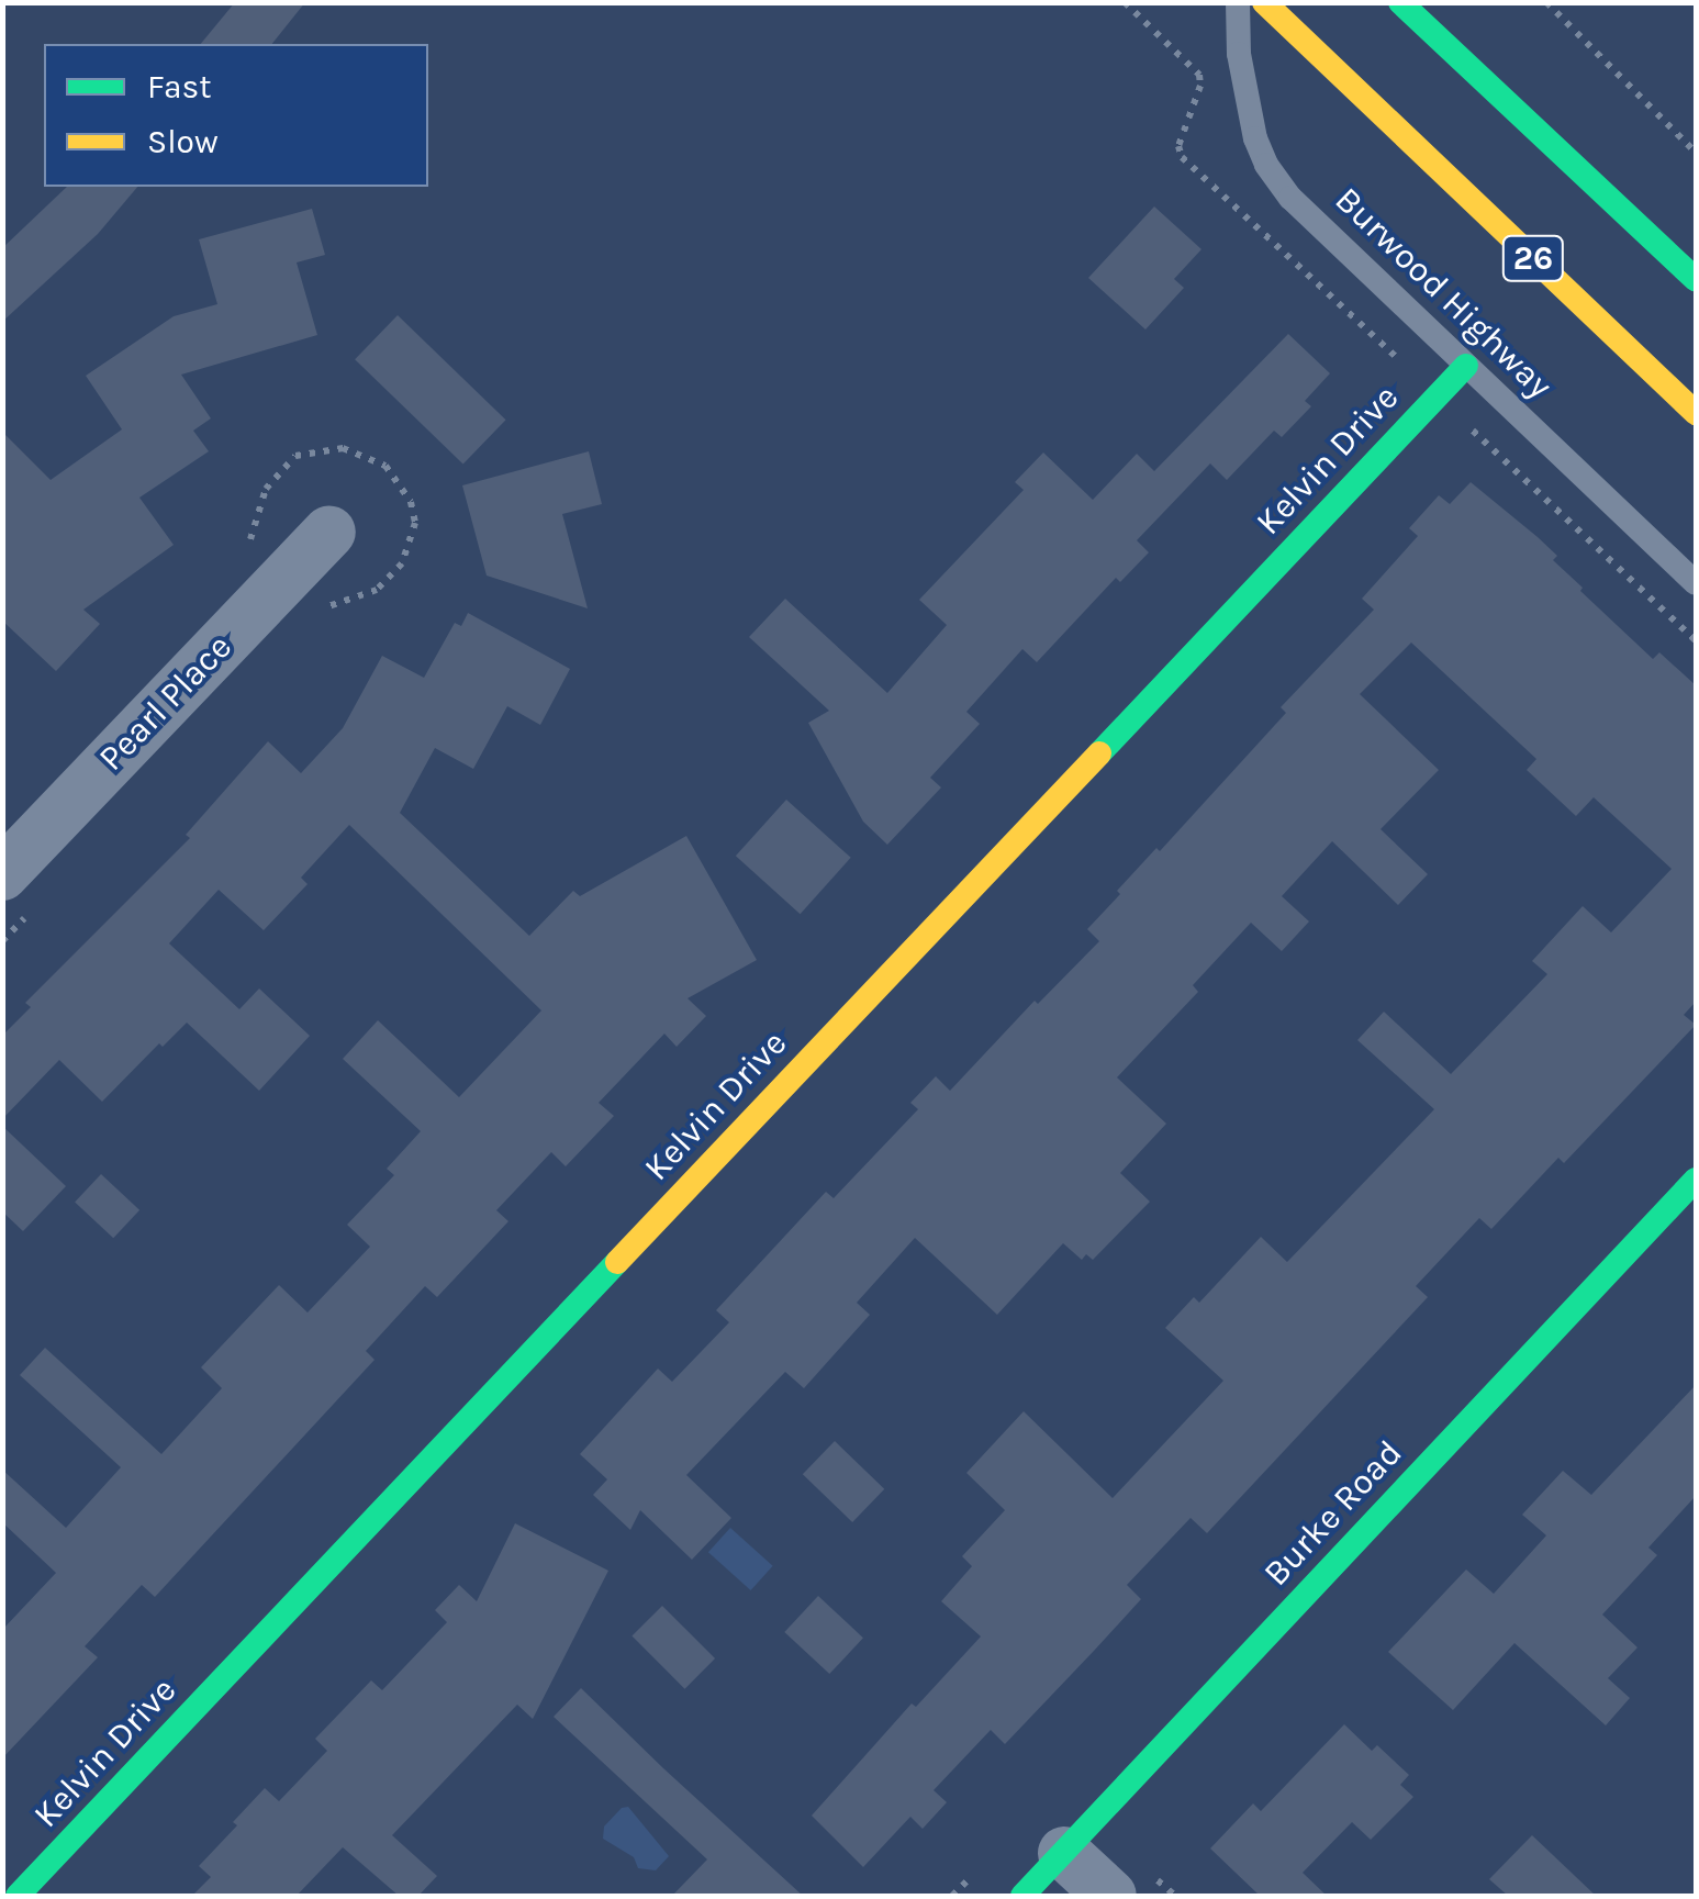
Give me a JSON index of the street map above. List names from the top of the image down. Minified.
{"streets":{"main road":["26","Kelvin Drive","Burke Road"],"street":["Pearl Place"],"lane":["Burwood Highway"]},"crossings":[["Burwood Highway","Kelvin Drive"]],"legend":["Fast","Slow"]}
